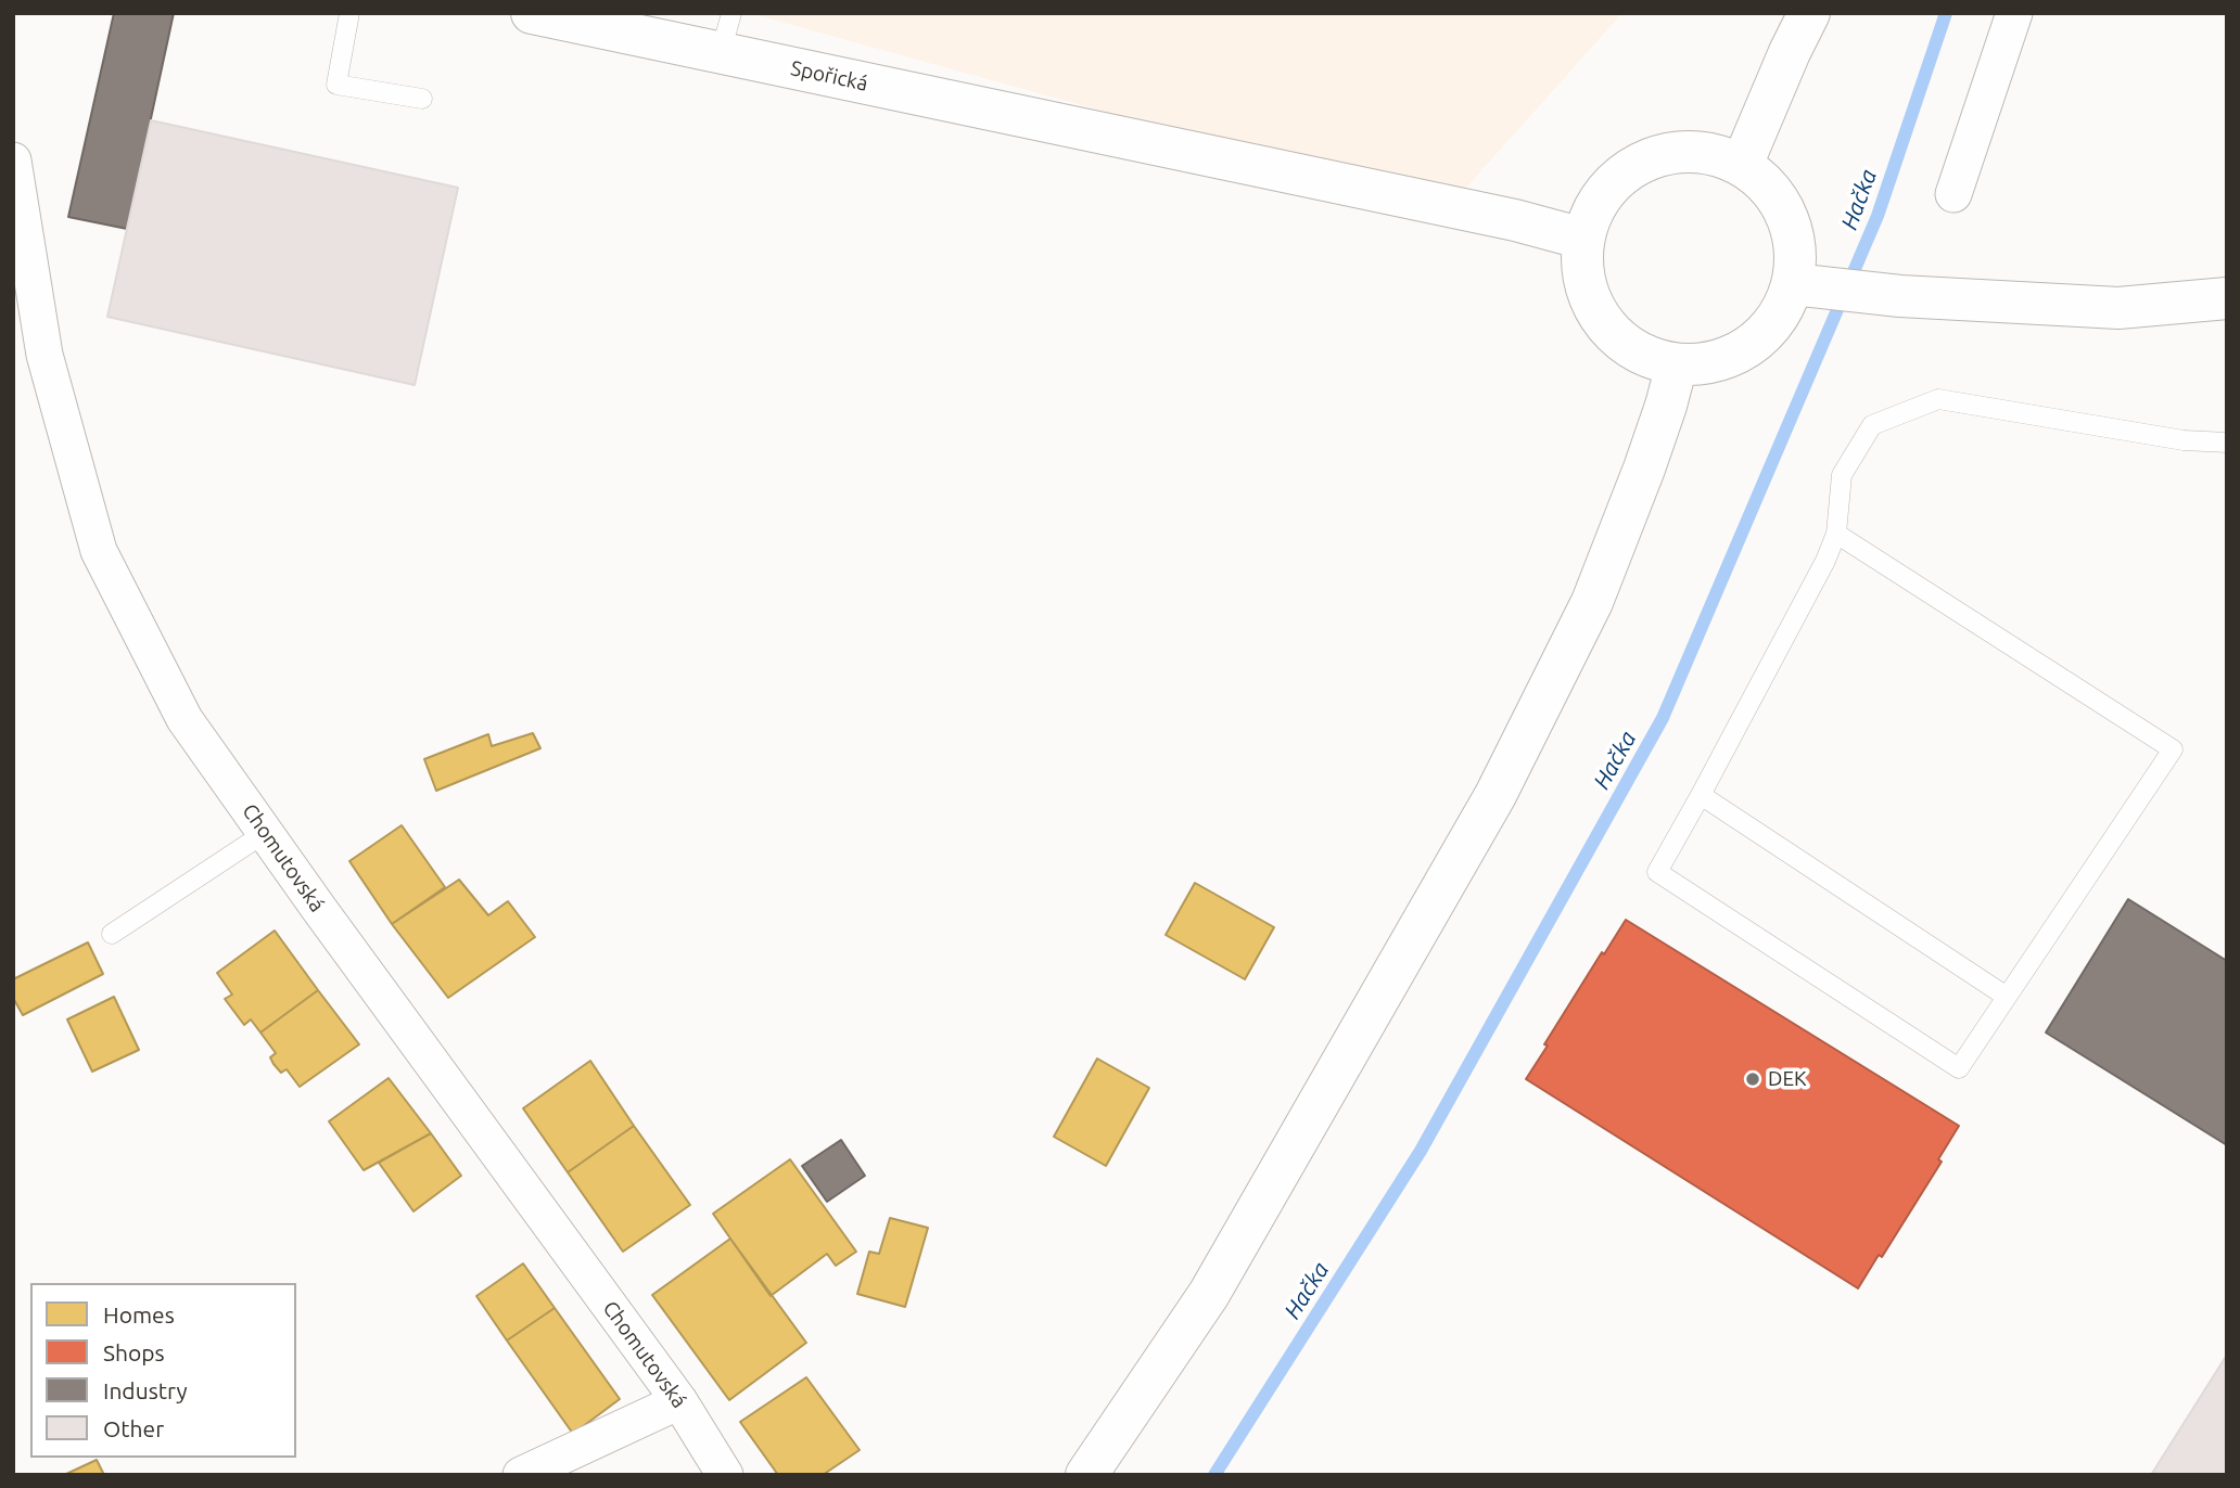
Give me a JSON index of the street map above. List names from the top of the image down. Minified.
{"streets":{"street":["Spořická","Chomutovská"]},"water":["Hačka"],"places":["DEK"],"legend":["Homes","Shops","Industry","Other"]}
